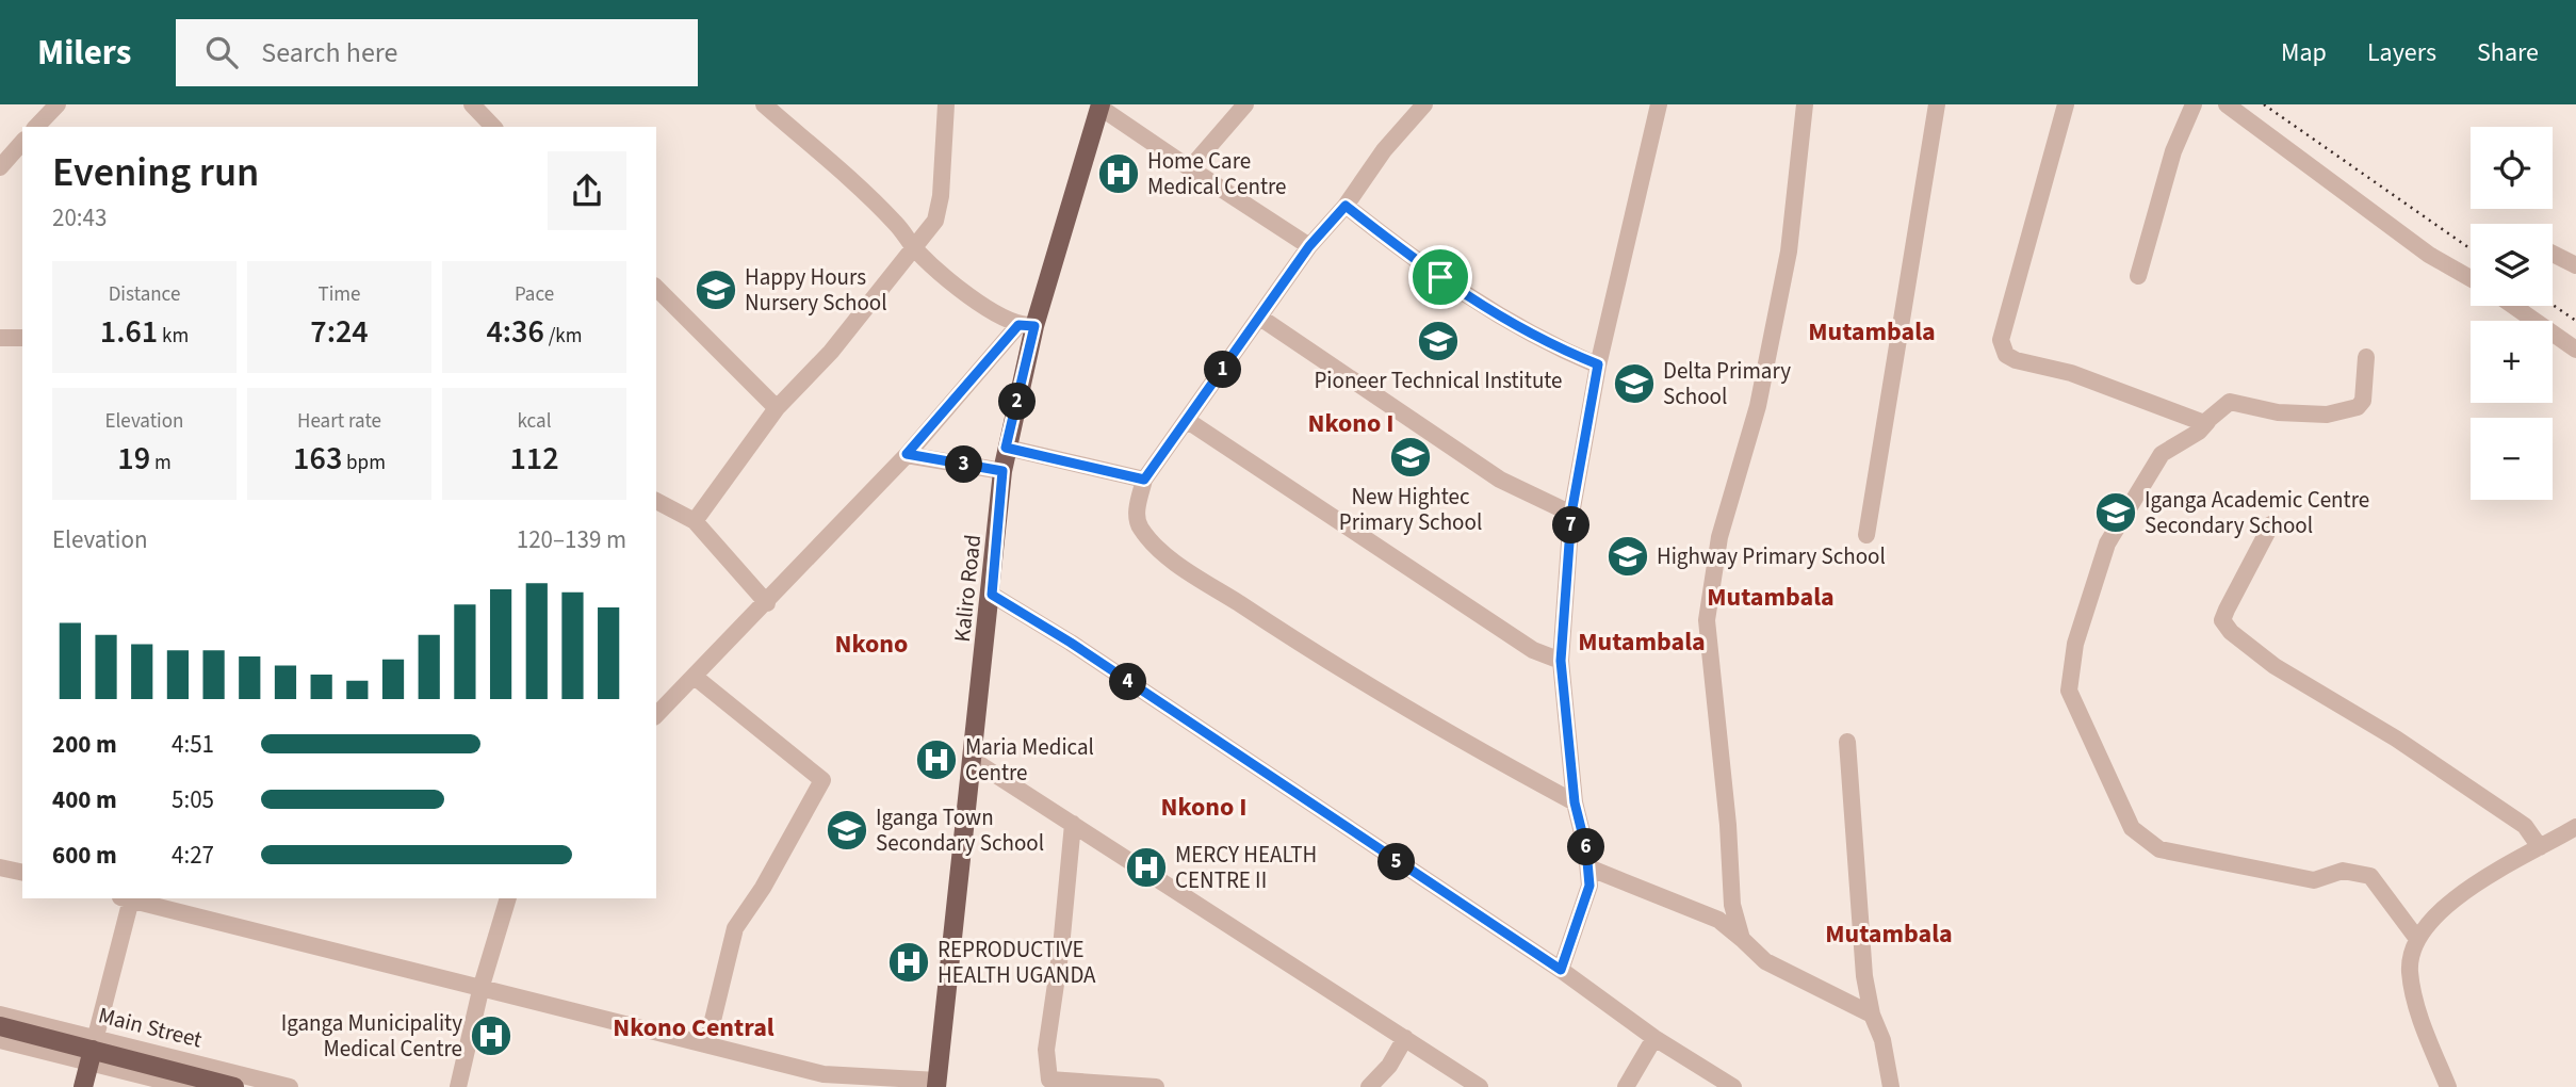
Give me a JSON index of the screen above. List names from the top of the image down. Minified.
{"streets":{"main road":["Kaliro Road","Main Street"]},"districts":["Mutambala","Nkono I","Mutambala","Mutambala","Nkono","Nkono I","Mutambala","Nkono Central"],"places":{"hospital":["Home Care Medical Centre","Maria Medical Centre","MERCY HEALTH CENTRE II","REPRODUCTIVE HEALTH UGANDA","Iganga Municipality Medical Centre"],"school or university":["Happy Hours Nursery School","Pioneer Technical Institute","Delta Primary School","New Hightec Primary School","Iganga Academic Centre Secondary School","Highway Primary School","Iganga Town Secondary School"]},"page":{"header":"Milers","search":"Search here","nav":["Map","Layers","Share"],"map_buttons":["+","−"],"heading":["Evening run","20:43"],"stats":[["Distance","1.61 km"],["Time","7:24"],["Pace","4:36 /km"],["Elevation","19 m"],["Heart rate","163 bpm"],["kcal","112"]],"pins":["1","2","3","7","4","6","5"],"chart":["Elevation","120–139 m"],"list":[{"name":"200 m","note":"4:51"},{"name":"400 m","note":"5:05"},{"name":"600 m","note":"4:27"}]}}
